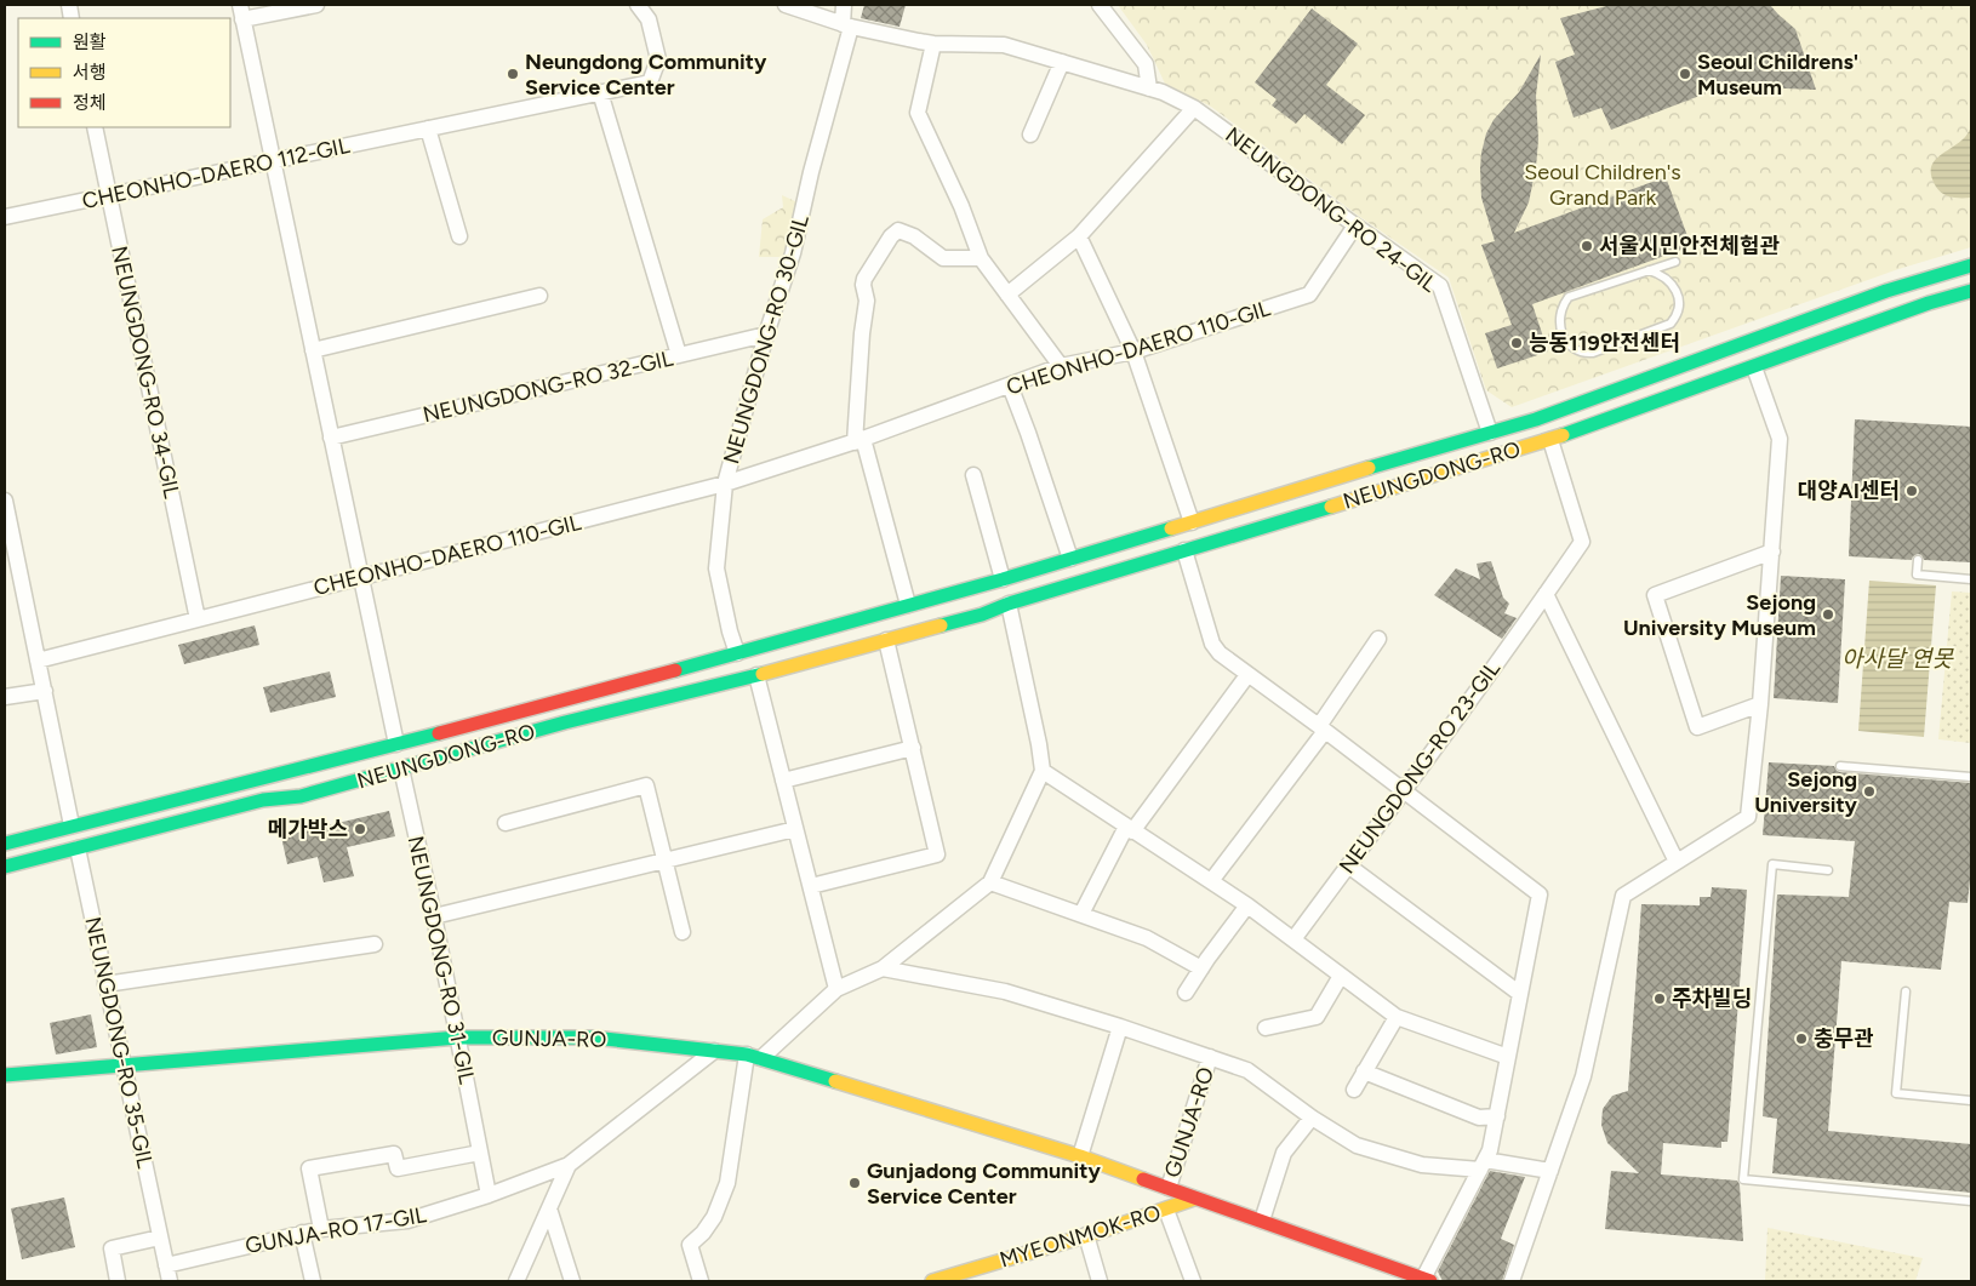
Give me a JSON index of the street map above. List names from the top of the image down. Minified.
{"streets":{"main road":["NEUNGDONG-RO 24-GIL","NEUNGDONG-RO","GUNJA-RO","MYEONMOK-RO"],"street":["CHEONHO-DAERO 112-GIL","NEUNGDONG-RO 30-GIL","CHEONHO-DAERO 110-GIL","NEUNGDONG-RO 34-GIL","NEUNGDONG-RO 32-GIL","NEUNGDONG-RO 23-GIL","NEUNGDONG-RO 31-GIL","NEUNGDONG-RO 35-GIL","GUNJA-RO 17-GIL"]},"crossings":[["CHEONHO-DAERO 112-GIL","NEUNGDONG-RO 34-GIL"],["NEUNGDONG-RO 24-GIL","NEUNGDONG-RO 30-GIL"],["NEUNGDONG-RO 24-GIL","CHEONHO-DAERO 110-GIL"],["NEUNGDONG-RO 24-GIL","NEUNGDONG-RO"],["NEUNGDONG-RO 30-GIL","CHEONHO-DAERO 110-GIL"],["NEUNGDONG-RO 30-GIL","NEUNGDONG-RO 32-GIL"],["NEUNGDONG-RO 30-GIL","NEUNGDONG-RO"],["CHEONHO-DAERO 110-GIL","NEUNGDONG-RO 34-GIL"],["NEUNGDONG-RO","NEUNGDONG-RO 23-GIL"],["NEUNGDONG-RO","NEUNGDONG-RO 31-GIL"],["NEUNGDONG-RO","NEUNGDONG-RO 35-GIL"],["NEUNGDONG-RO 31-GIL","GUNJA-RO"],["NEUNGDONG-RO 31-GIL","GUNJA-RO 17-GIL"],["GUNJA-RO","NEUNGDONG-RO 35-GIL"],["GUNJA-RO","GUNJA-RO 17-GIL"],["GUNJA-RO","MYEONMOK-RO"],["NEUNGDONG-RO 35-GIL","GUNJA-RO 17-GIL"]],"water":["아사달 연못"],"parks":["Seoul Children's Grand Park"],"places":["Neungdong Community Service Center","Seoul Childrens' Museum","서울시민안전체험관","능동119안전센터","대양AI센터","Sejong University Museum","Sejong University","메가박스","주차빌딩","충무관","Gunjadong Community Service Center"],"legend":["원활","서행","정체"]}
